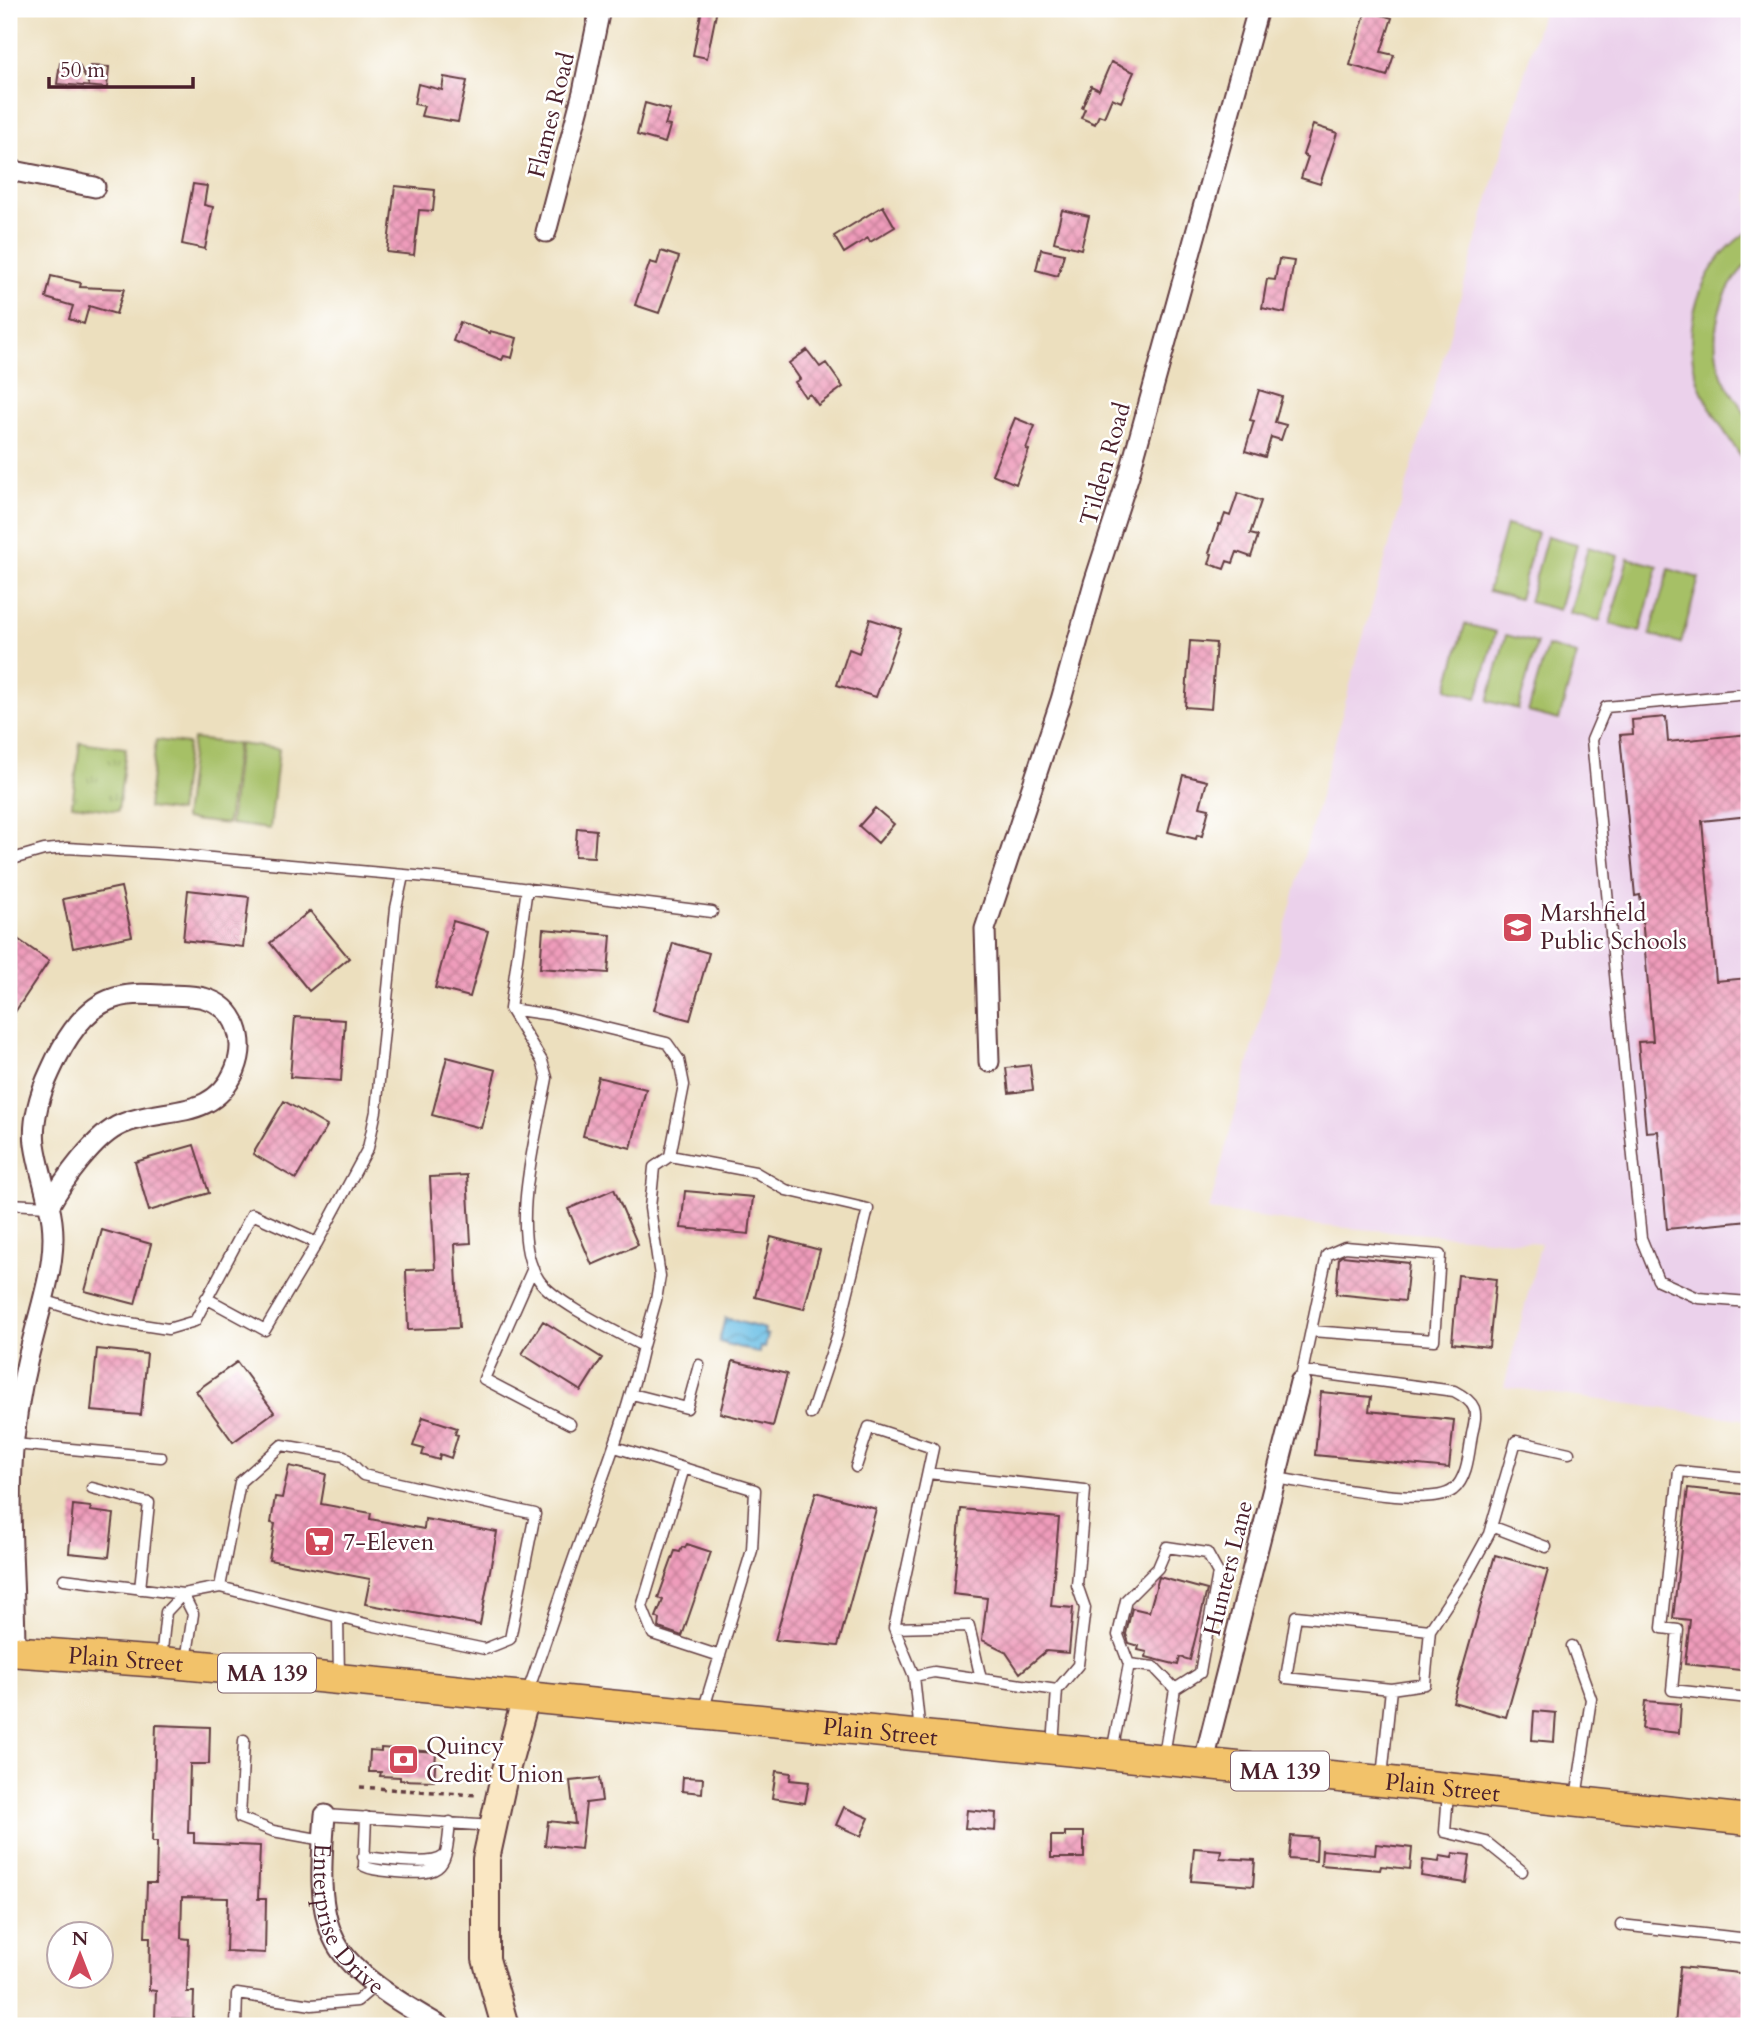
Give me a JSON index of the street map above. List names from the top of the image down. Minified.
{"streets":{"main road":["Plain Street","MA 139"],"street":["Flames Road","Tilden Road","Hunters Lane","Enterprise Drive"]},"crossings":[["Hunters Lane","Plain Street"]],"places":{"school or university":["Marshfield Public Schools"],"supermarket":["7-Eleven"],"bank":["Quincy Credit Union"]},"scale_bar":"50 m","north":"top"}
